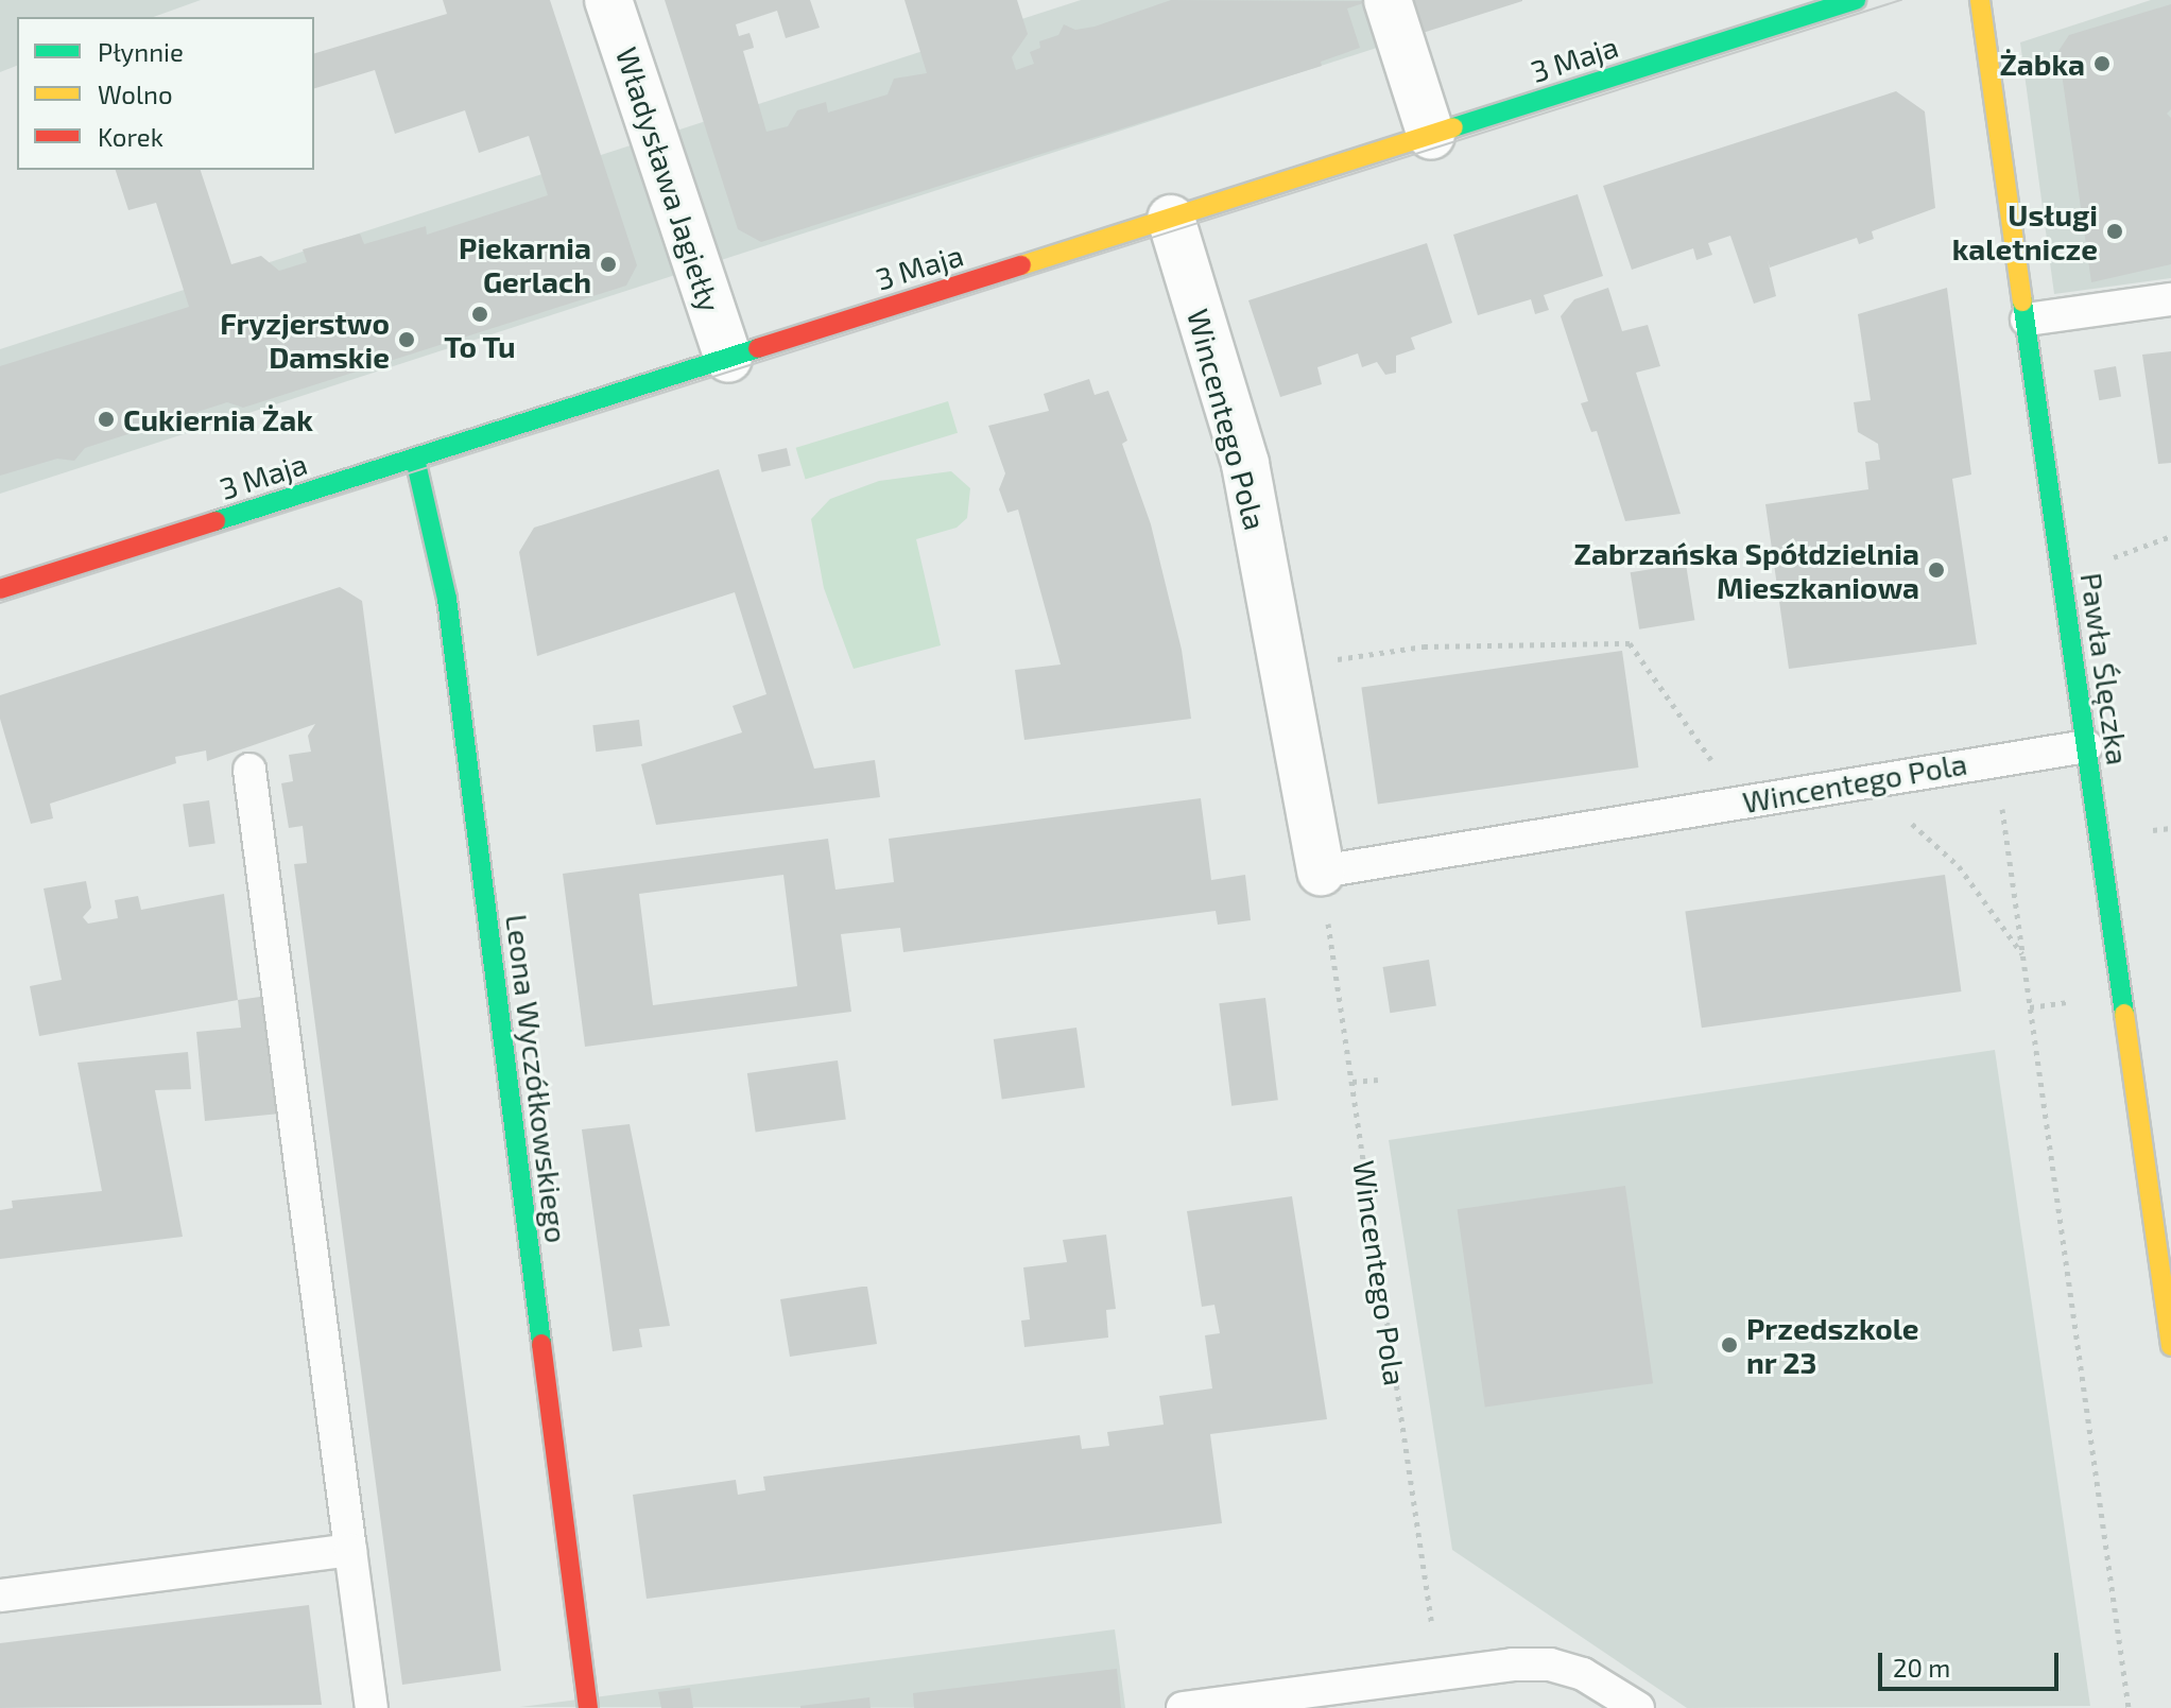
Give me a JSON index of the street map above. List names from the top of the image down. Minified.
{"streets":{"street":["3 Maja","Władysława Jagiełły","Wincentego Pola","Pawła Ślęczka","Leona Wyczółkowskiego"]},"crossings":[["3 Maja","Władysława Jagiełły"],["3 Maja","Wincentego Pola"],["3 Maja","Leona Wyczółkowskiego"],["Wincentego Pola","Pawła Ślęczka"]],"places":["Żabka","Usługi kaletnicze","Piekarnia Gerlach","To Tu","Fryzjerstwo Damskie","Cukiernia Żak","Zabrzańska Spółdzielnia Mieszkaniowa","Przedszkole nr 23"],"legend":["Płynnie","Wolno","Korek"],"scale_bar":"20 m"}
